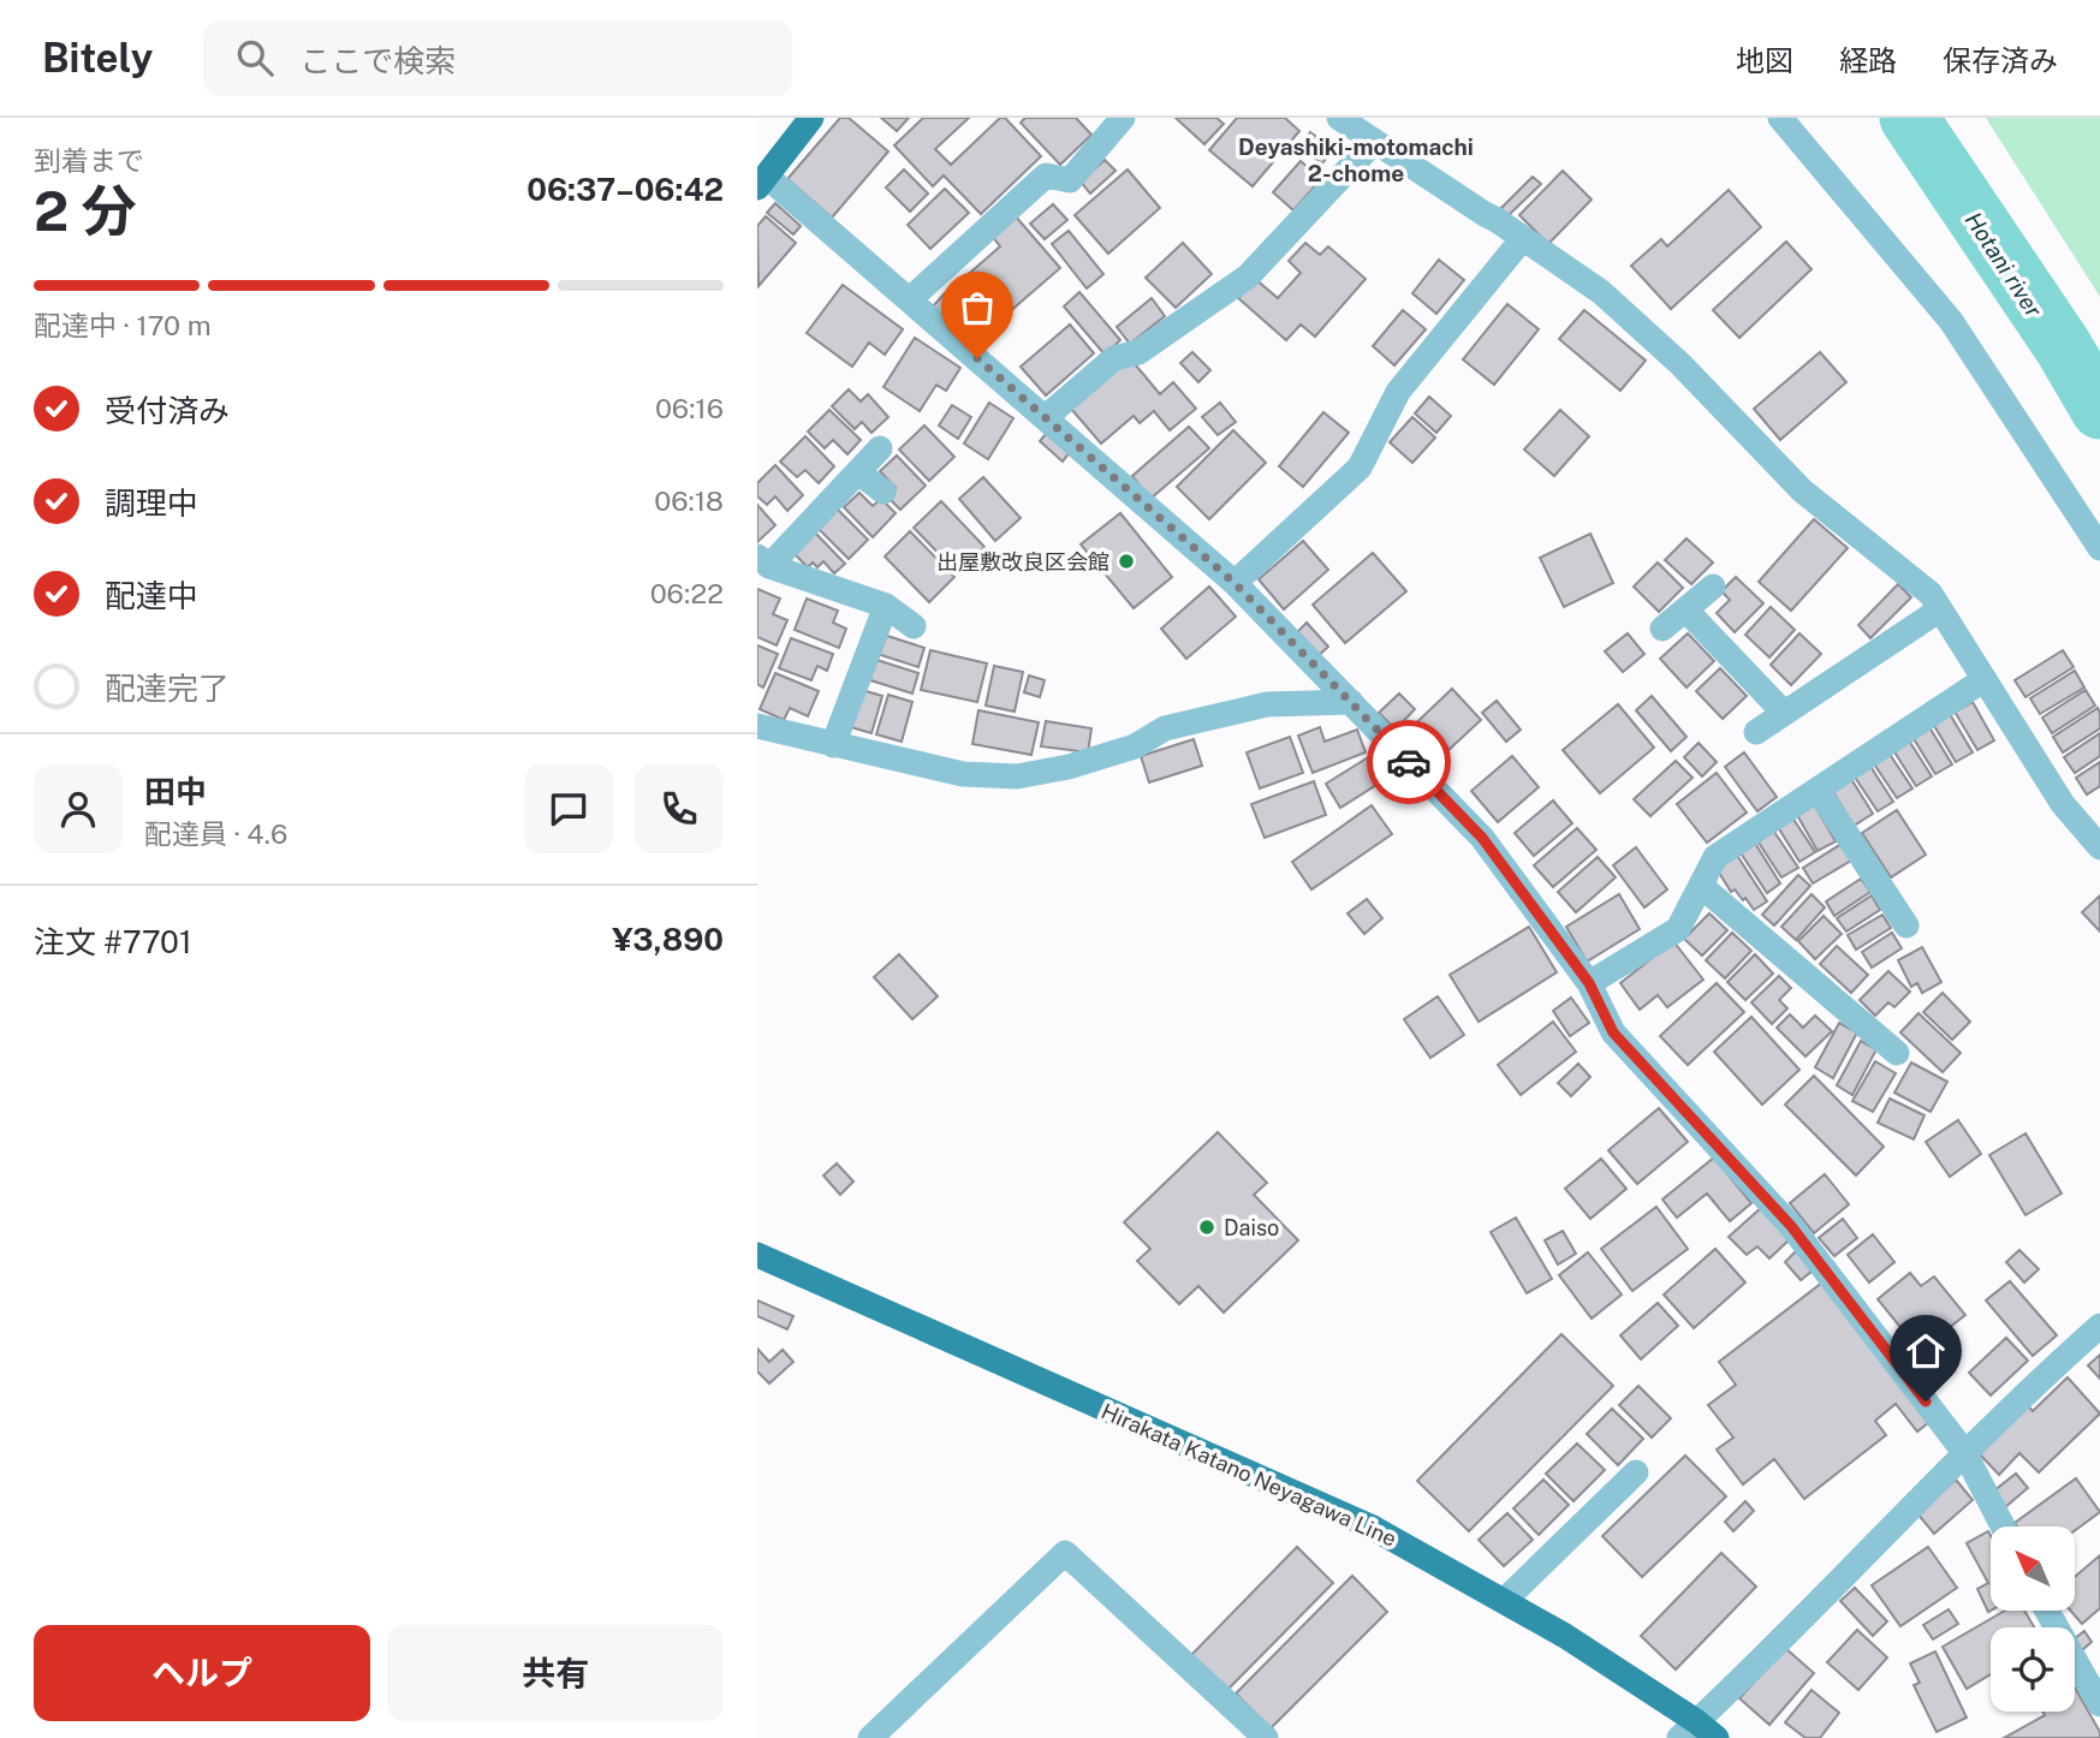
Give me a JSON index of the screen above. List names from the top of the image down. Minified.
{"streets":{"main road":["Hirakata Katano Neyagawa Line"]},"districts":["Deyashiki-motomachi 2-chome"],"water":["Hotani river"],"places":["出屋敷改良区会館","Daiso"],"north":"top left","page":{"header":"Bitely","search":"ここで検索","nav":["地図","経路","保存済み"],"heading":["2 分","到着まで","06:37–06:42"],"panel":["田中","配達員 · 4.6","注文 #7701","¥3,890"],"bar":"配達中 · 170 m","list":[["受付済み","06:16"],["調理中","06:18"],["配達中","06:22"],"配達完了"],"buttons":["ヘルプ","共有"]}}
